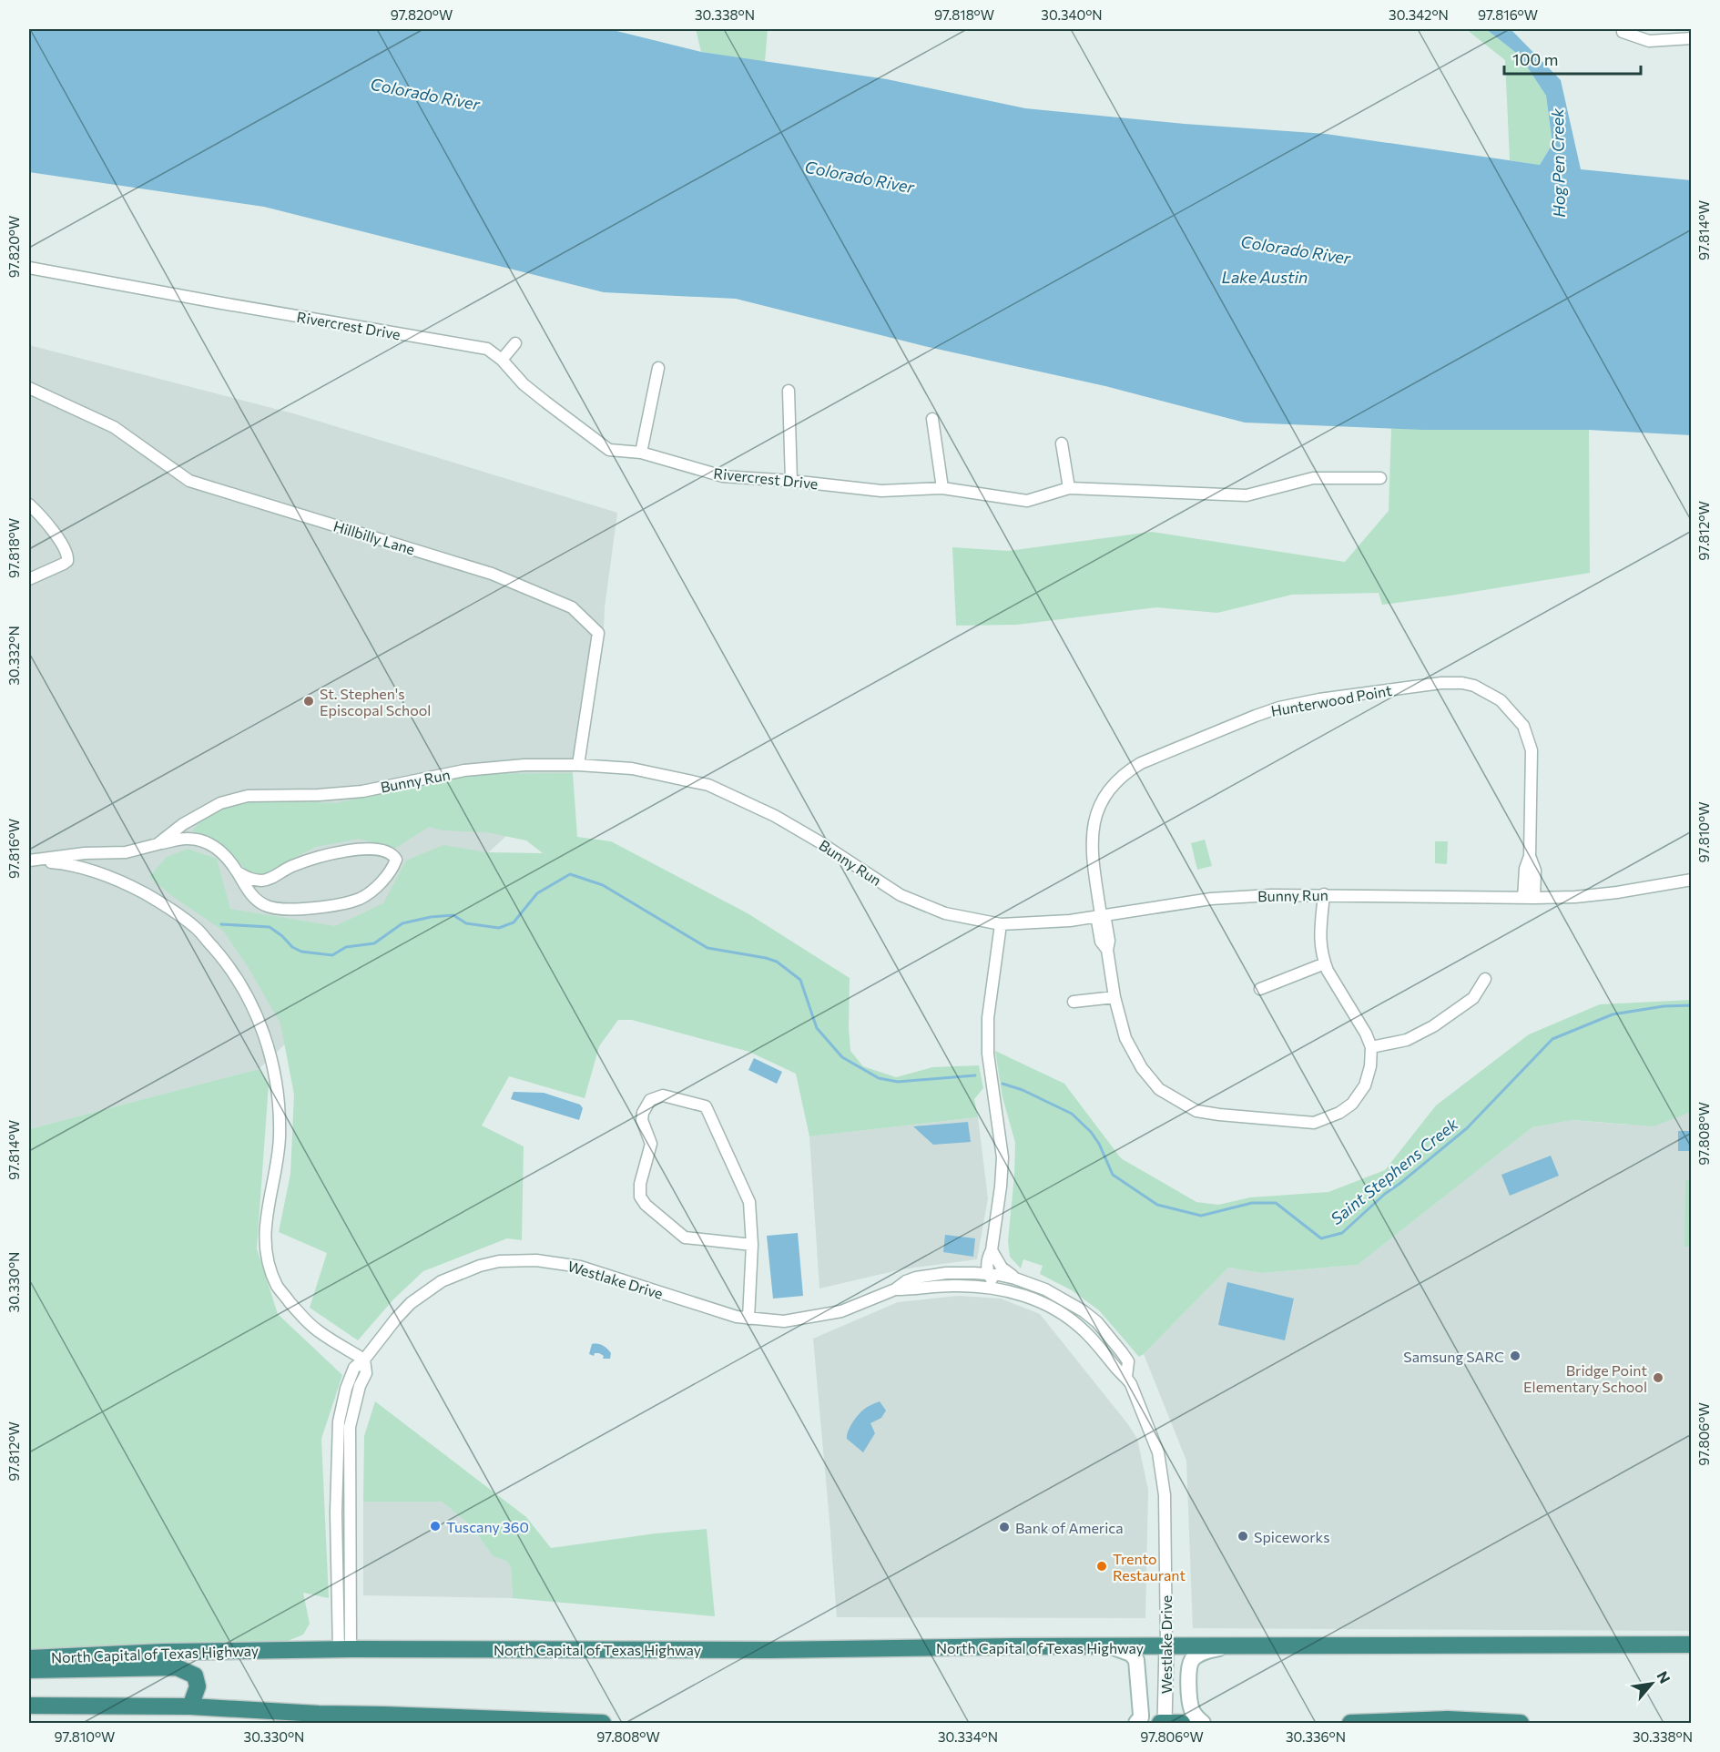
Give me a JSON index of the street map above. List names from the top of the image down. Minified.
{"streets":{"highway":["North Capital of Texas Highway"],"street":["Rivercrest Drive","Hillbilly Lane","Hunterwood Point","Bunny Run","Westlake Drive"]},"crossings":[["Hillbilly Lane","Bunny Run"],["Hunterwood Point","Bunny Run"],["Westlake Drive","North Capital of Texas Highway"]],"water":["Colorado River","Hog Pen Creek","Lake Austin","Saint Stephens Creek"],"places":["St. Stephen's Episcopal School","Samsung SARC","Bridge Point Elementary School","Tuscany 360","Bank of America","Spiceworks","Trento Restaurant"],"scale_bar":"100 m","north":"top right","coordinates":["97.820°W","30.338°N","97.818°W","30.340°N","30.342°N","97.816°W","97.814°W","97.812°W","30.332°N","97.810°W","97.808°W","30.330°N","97.806°W","30.334°N","30.336°N"]}
